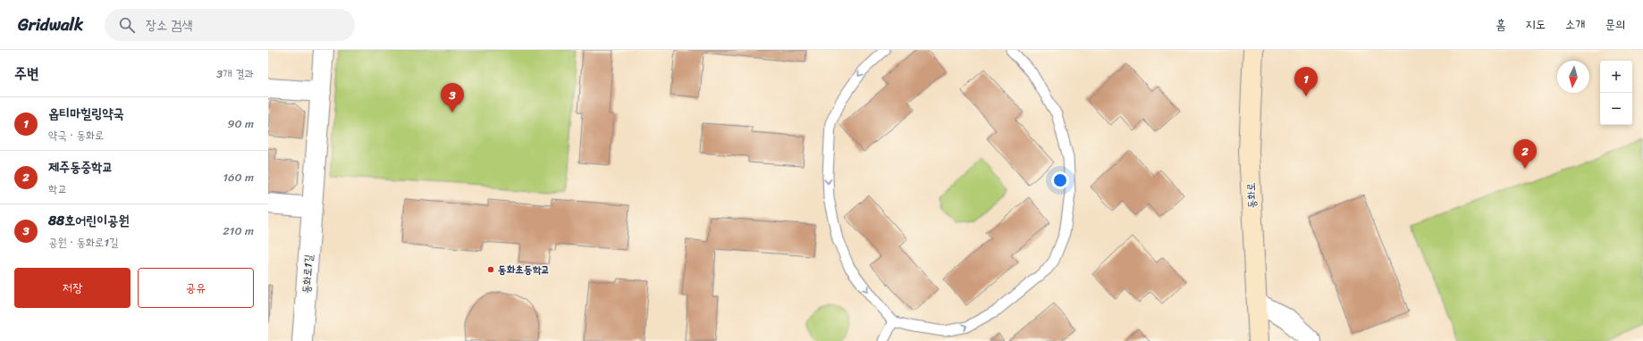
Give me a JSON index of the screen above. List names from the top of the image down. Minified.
{"streets":{"street":["동화로","동화로1길"]},"places":["동화초등학교"],"north":"bottom","page":{"header":"Gridwalk","search":"장소 검색","nav":["홈","지도","소개","문의"],"heading":["주변","3개 결과"],"map_buttons":["+","−"],"pins":["1","3","2"],"list":[{"mark":"1","name":"옵티마힐링약국","note":"약국 · 동화로","value":"90 m"},{"mark":"2","name":"제주동중학교","note":"학교","value":"160 m"},{"mark":"3","name":"88호어린이공원","note":"공원 · 동화로1길","value":"210 m"}],"buttons":["저장","공유"]}}
